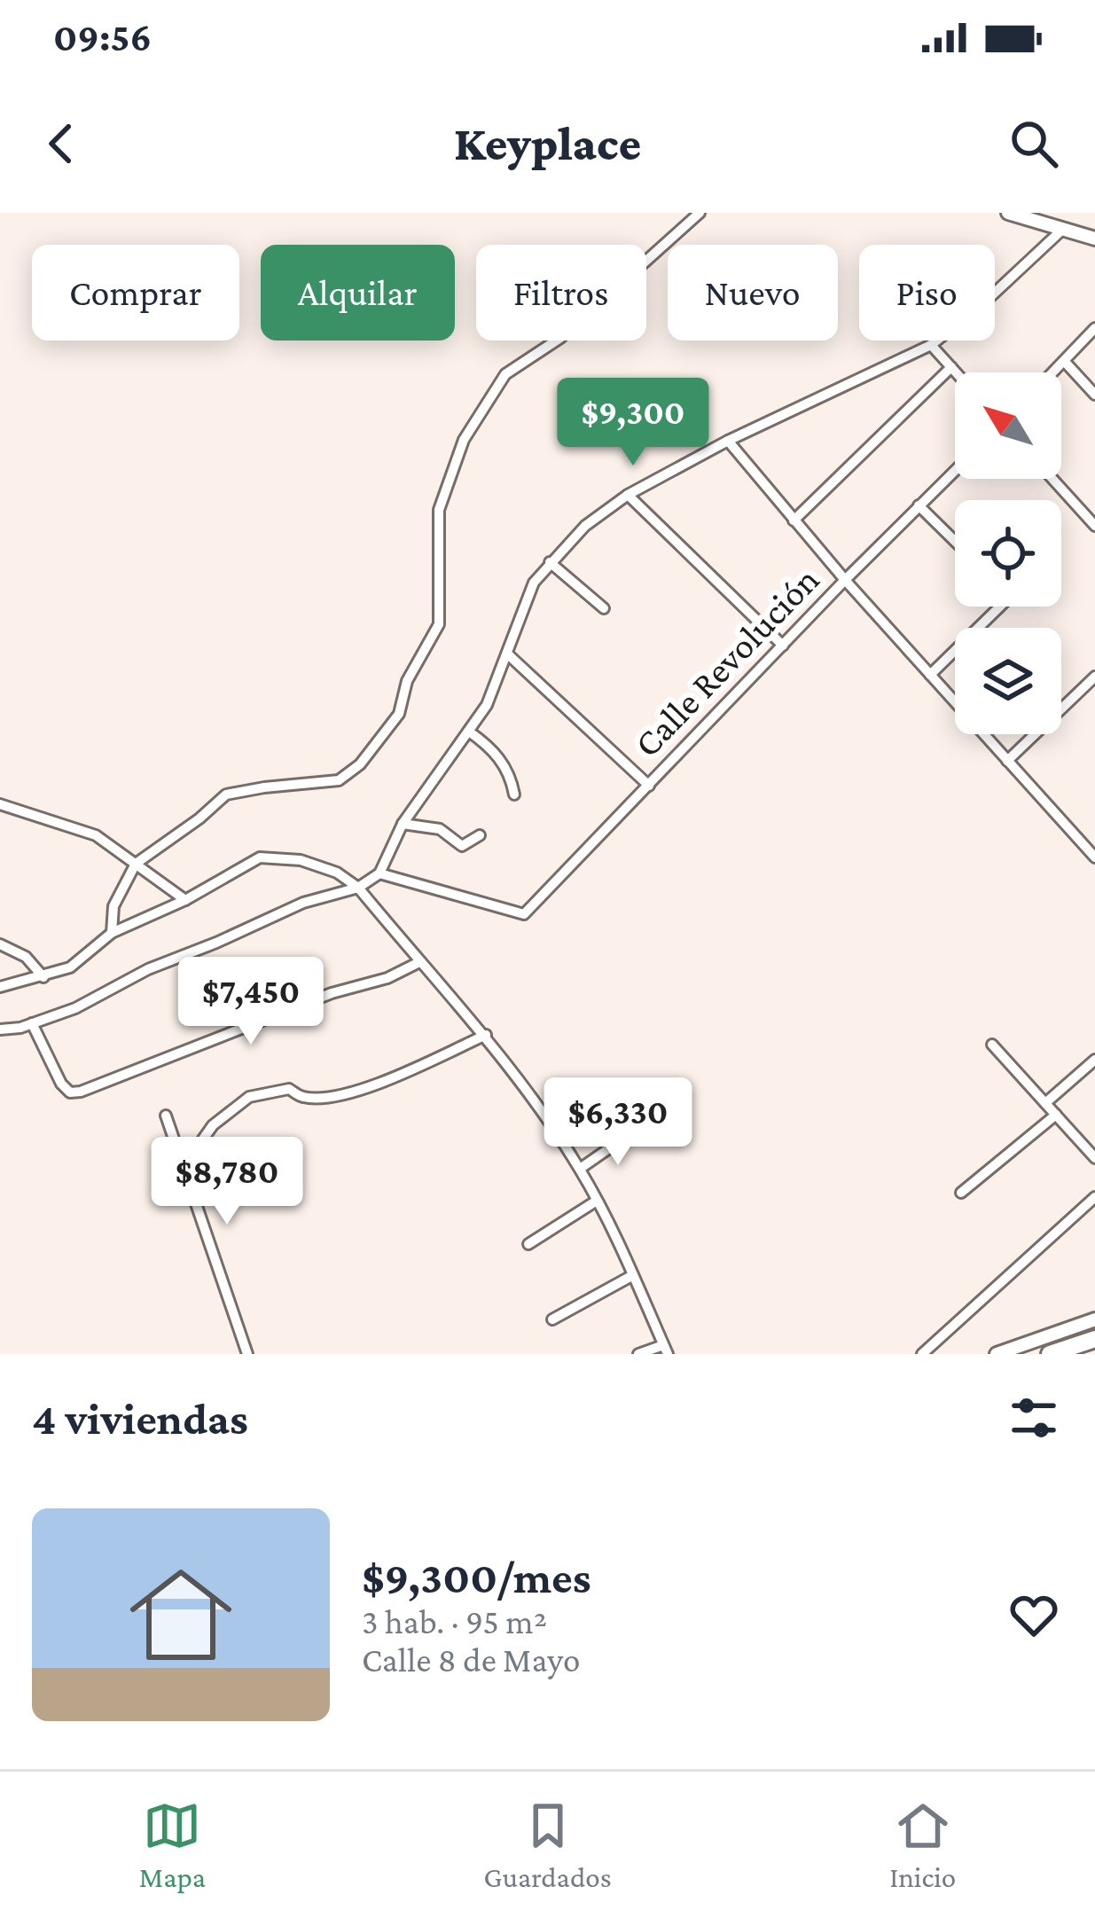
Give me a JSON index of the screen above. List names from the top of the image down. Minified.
{"streets":{"street":["Calle Revolución"]},"north":"top left","page":{"status":"09:56","header":"Keyplace","chip":["Comprar","Alquilar","Filtros","Nuevo","Piso"],"price":["$9,300","$7,450","$6,330","$8,780"],"heading":"4 viviendas","list":[{"name":"$9,300/mes","note":"3 hab. · 95 m² · Calle 8 de Mayo"}],"tabs":["Mapa","Guardados","Inicio"]}}
